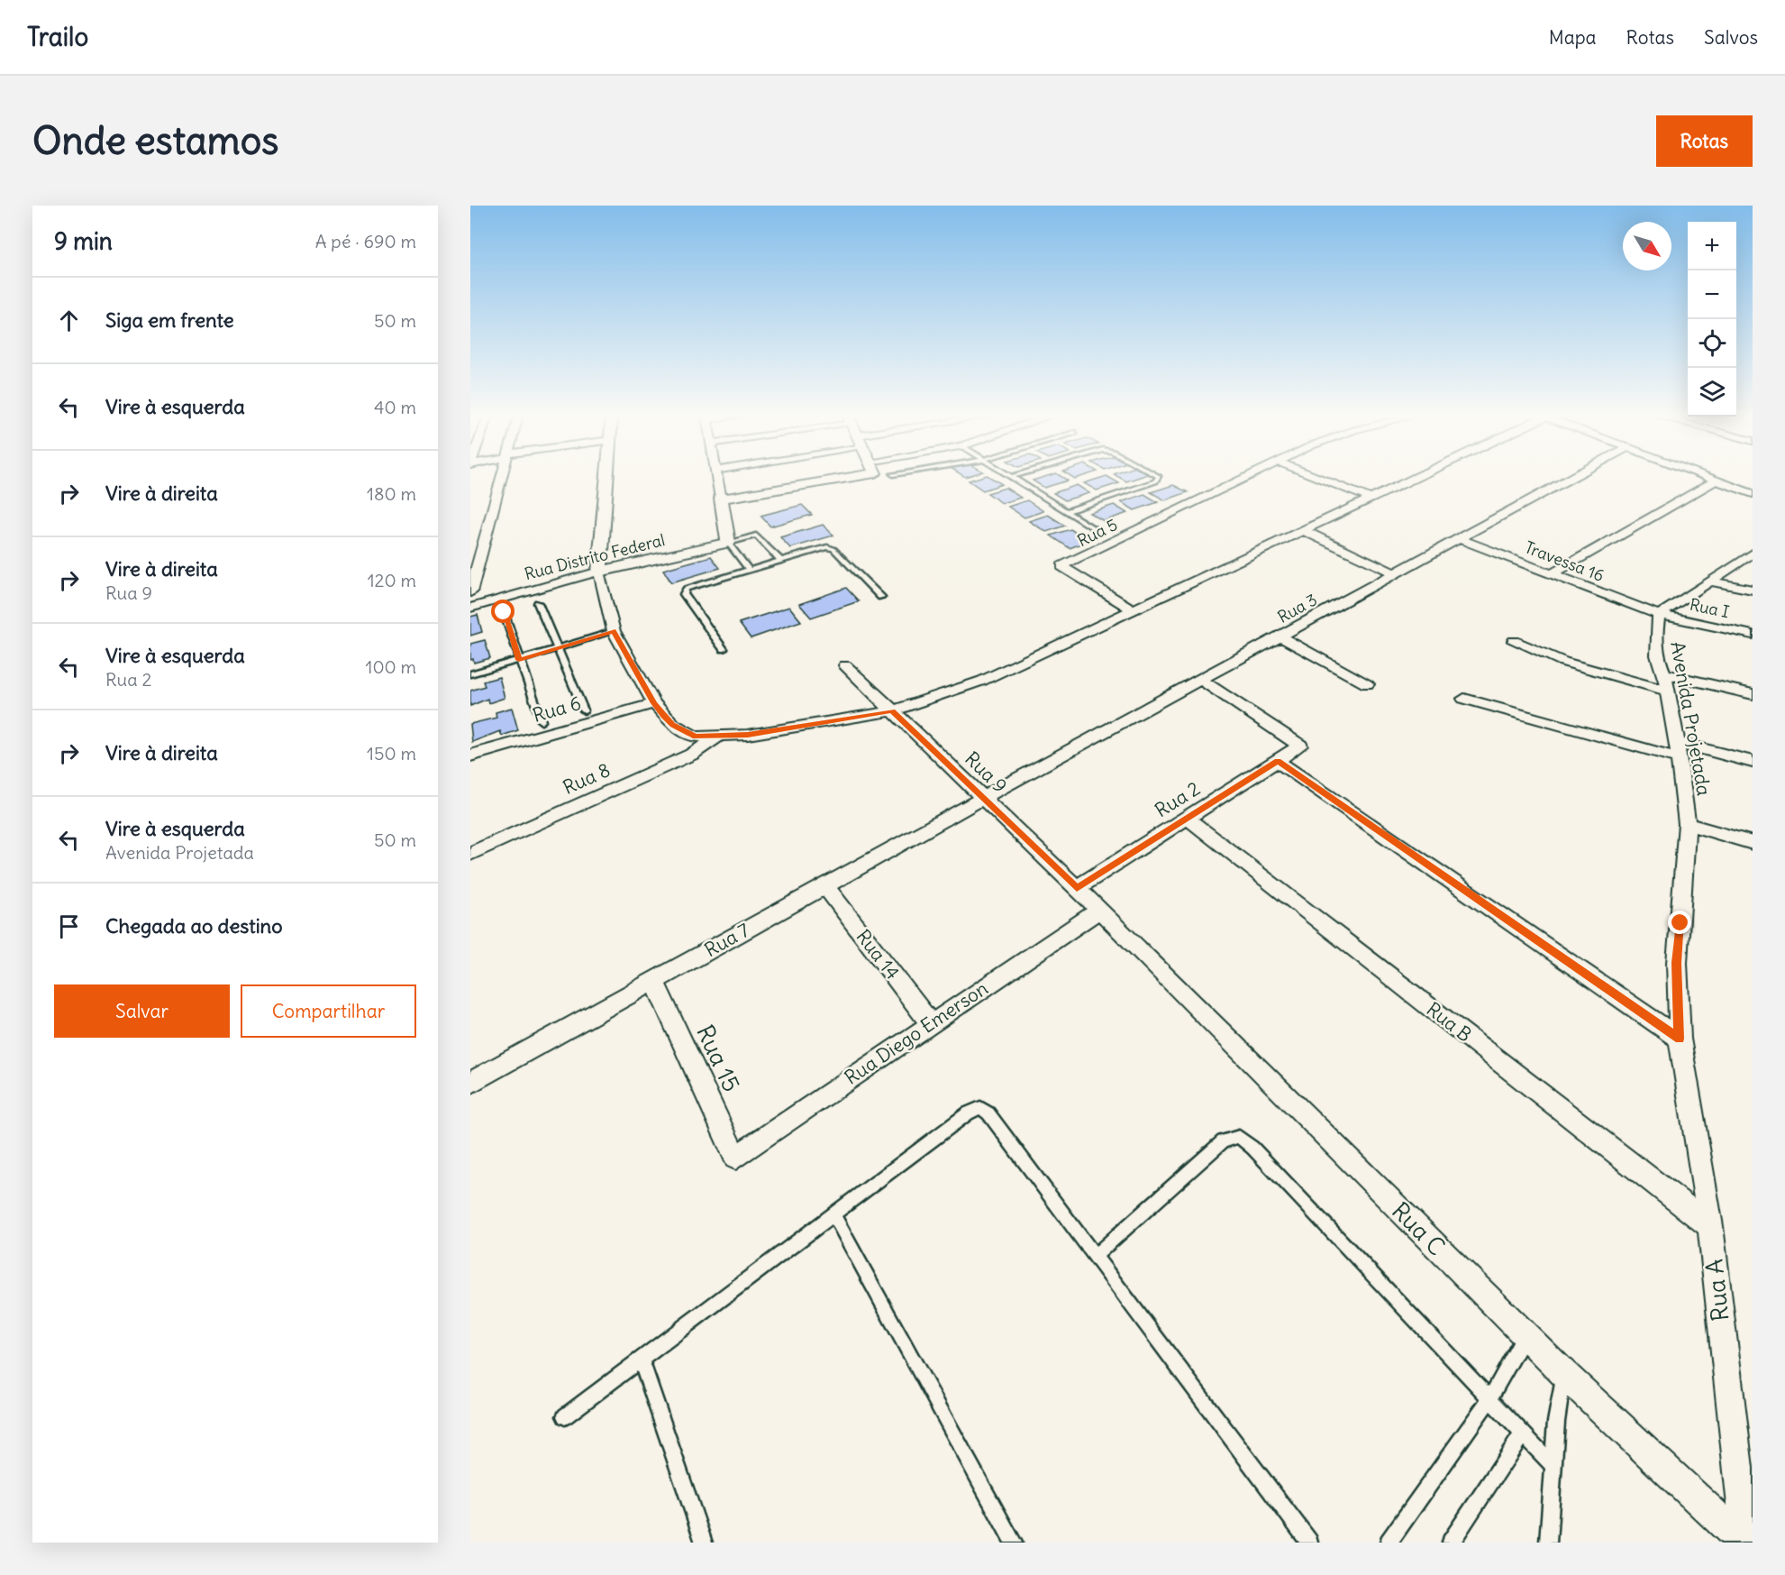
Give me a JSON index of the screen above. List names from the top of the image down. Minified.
{"streets":{"street":["Rua 5","Rua Distrito Federal","Travessa 16","Rua 3","Rua I","Rua 6","Avenida Projetada","Rua 9","Rua 8","Rua 2","Rua 7","Rua 14","Rua B","Rua Diego Emerson","Rua 15","Rua C","Rua A"]},"crossings":[["Travessa 16","Rua 3"],["Travessa 16","Rua I"],["Travessa 16","Avenida Projetada"],["Rua 3","Rua 9"],["Rua 3","Rua 2"],["Rua 3","Rua 7"],["Rua I","Avenida Projetada"],["Avenida Projetada","Rua A"],["Rua 9","Rua 2"],["Rua 9","Rua 7"],["Rua 9","Rua Diego Emerson"],["Rua 9","Rua C"],["Rua 2","Rua B"],["Rua 7","Rua 14"],["Rua 7","Rua 15"],["Rua 14","Rua Diego Emerson"],["Rua B","Rua A"],["Rua Diego Emerson","Rua 15"],["Rua Diego Emerson","Rua C"],["Rua C","Rua A"]],"north":"bottom right","page":{"header":"Trailo","nav":["Mapa","Rotas","Salvos"],"buttons":["Rotas",["Salvar","Compartilhar"]],"title":"Onde estamos","heading":["9 min","A pé · 690 m"],"map_buttons":["+","−"],"list":[["Siga em frente","50 m"],["Vire à esquerda","40 m"],["Vire à direita","180 m"],["Vire à direita","Rua 9","120 m"],["Vire à esquerda","Rua 2","100 m"],["Vire à direita","150 m"],["Vire à esquerda","Avenida Projetada","50 m"],"Chegada ao destino"]}}
